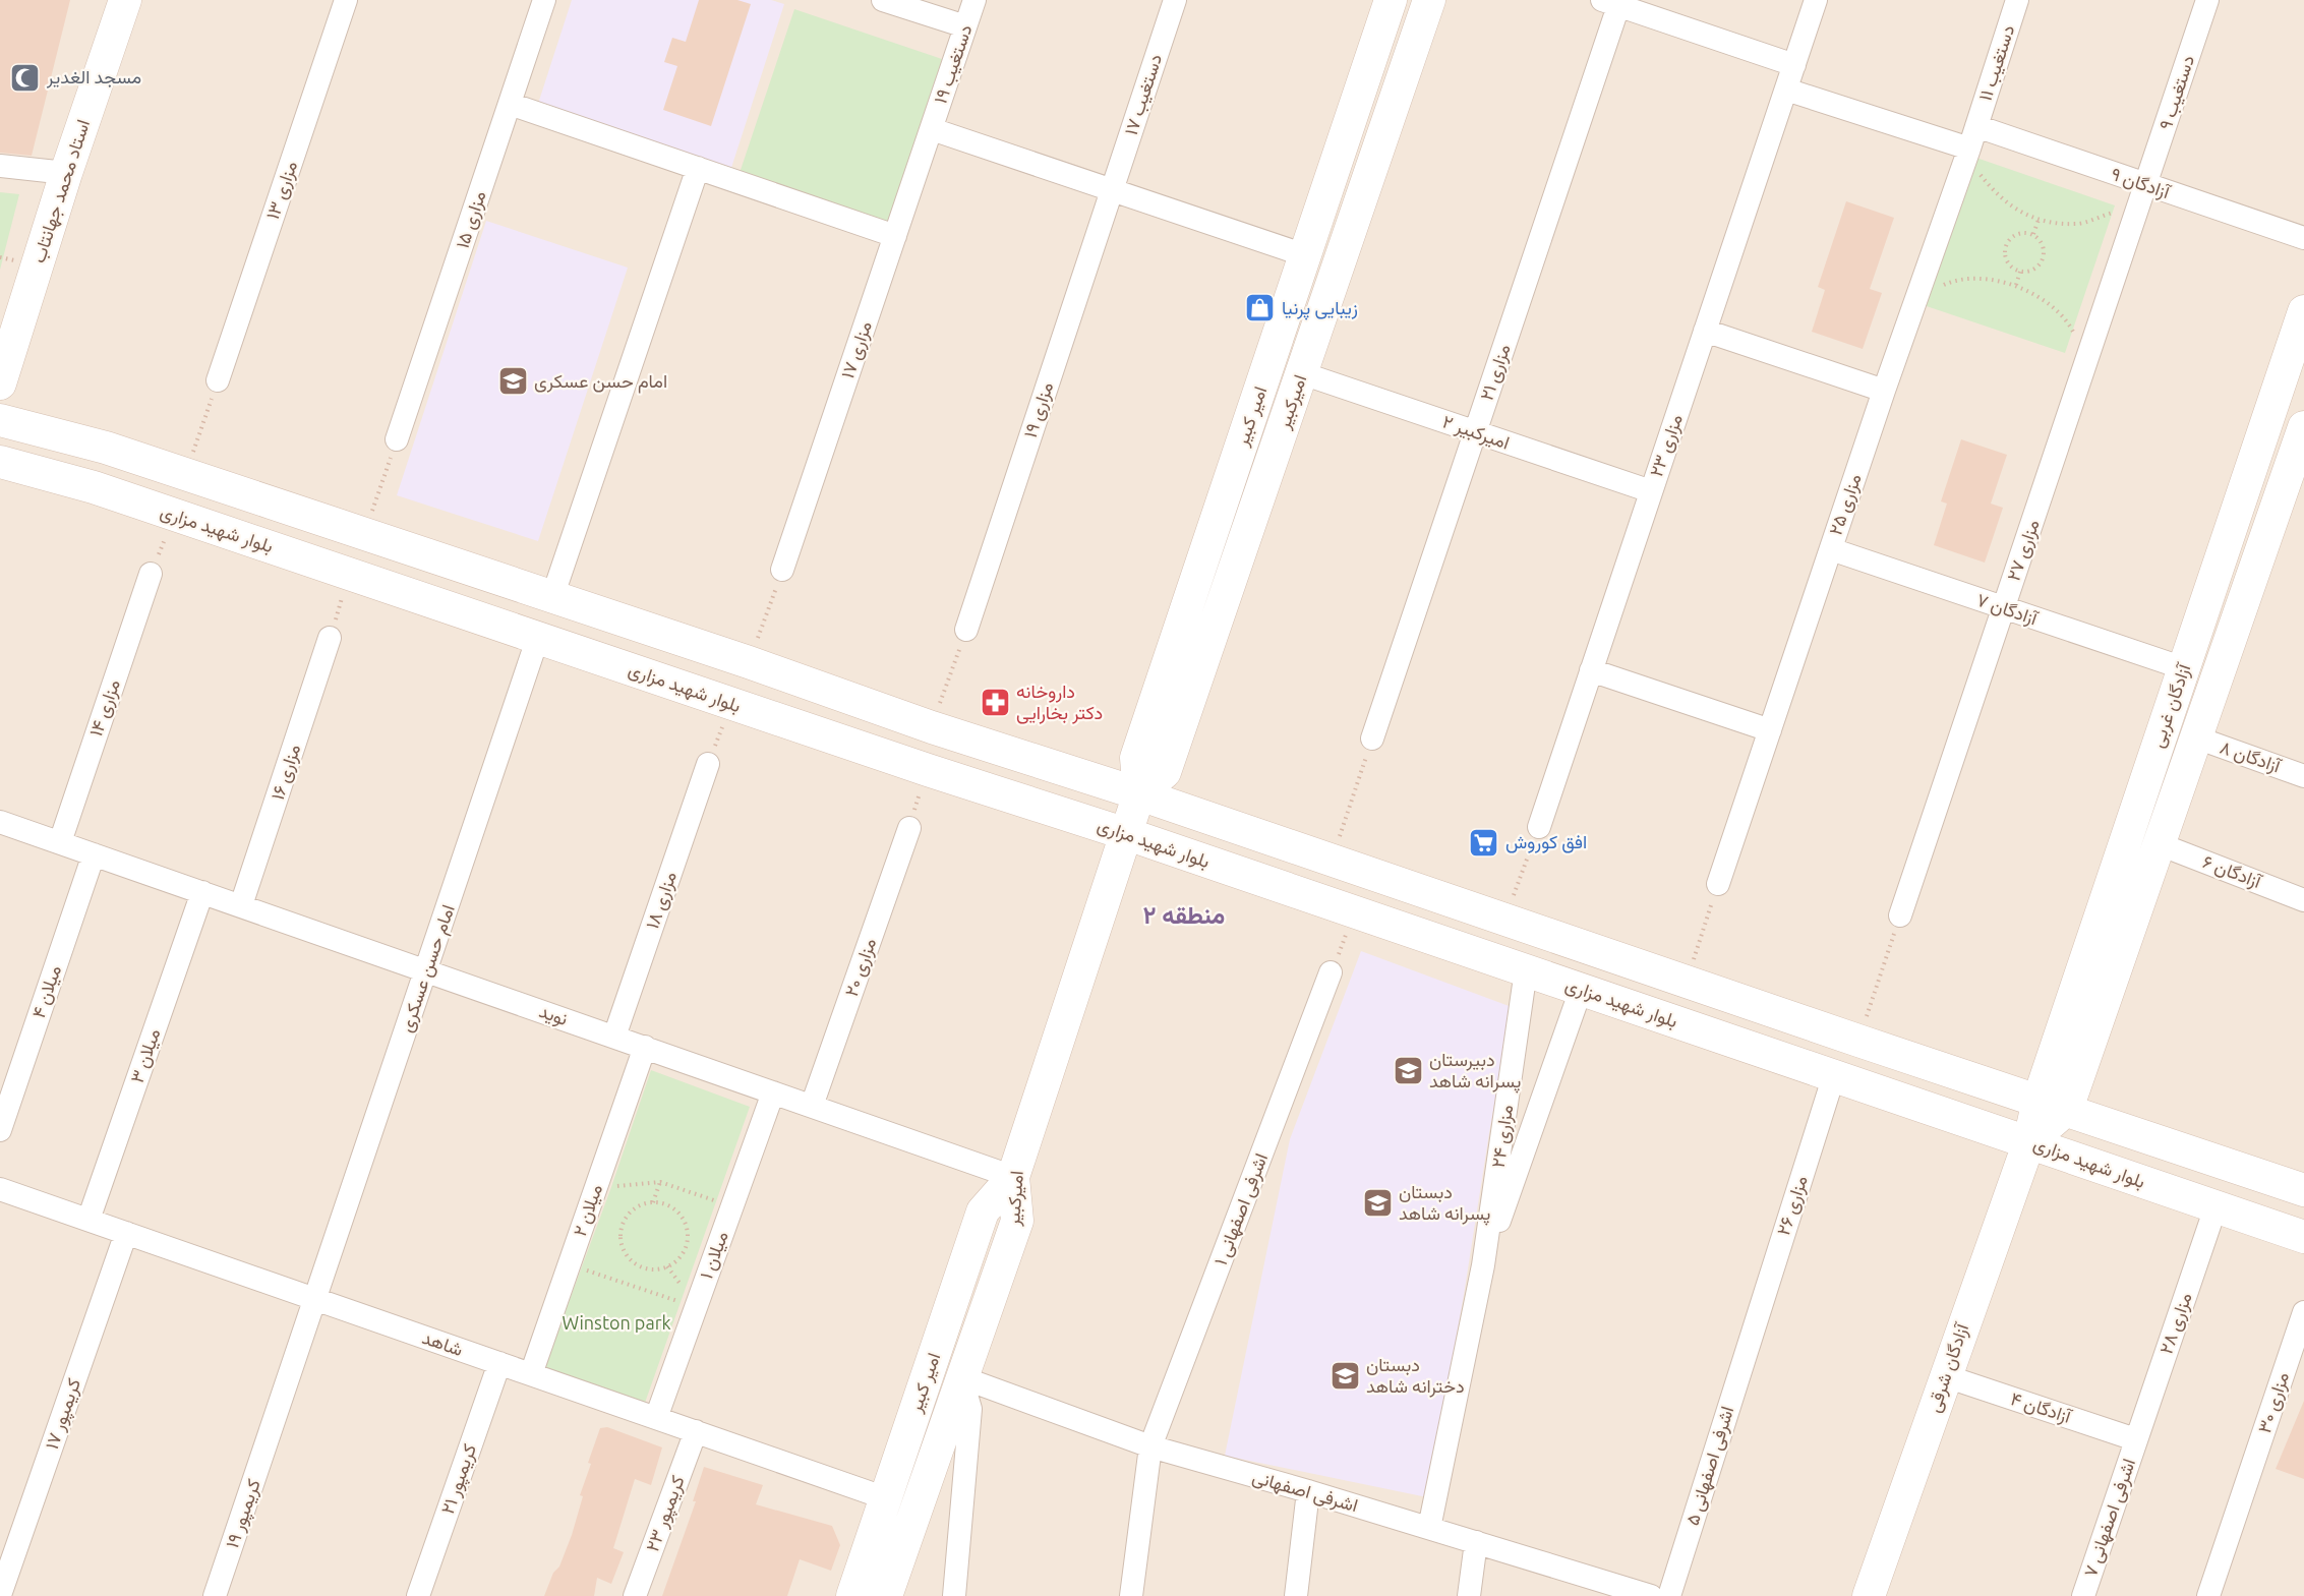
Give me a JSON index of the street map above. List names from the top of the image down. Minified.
{"streets":{"main road":["استاد محمد جهانتاب","امیرکبیر","امیر کبیر","بلوار شهید مزاری","آزادگان غربی","آزادگان شرقی"],"street":["دستغیب ۱۱","دستغیب ۱۹","دستغیب ۹","دستغیب ۱۷","آزادگان ۹","مزاری ۱۳","مزاری ۱۵","مزاری ۱۷","مزاری ۲۱","مزاری ۱۹","امیرکبیر ۲","مزاری ۲۳","مزاری ۲۵","مزاری ۲۷","آزادگان ۷","مزاری ۱۴","آزادگان ۸","مزاری ۱۶","آزادگان ۶","مزاری ۱۸","مزاری ۲۰","امام حسن عسکری","میلان ۴","نوید","میلان ۳","مزاری ۲۴","مزاری ۲۶","اشرفی اصفهانی ۱","میلان ۲","میلان ۱","مزاری ۲۸","شاهد","مزاری ۳۰","آزادگان ۴","کریمپور ۱۷","اشرفی اصفهانی ۵","کریمپور ۲۱","اشرفی اصفهانی","کریمپور ۱۹","کریمپور ۲۳","اشرفی اصفهانی ۷"]},"crossings":[["دستغیب ۱۱","آزادگان ۹"],["دستغیب ۱۱","مزاری ۲۵"],["دستغیب ۱۹","مزاری ۱۷"],["دستغیب ۹","آزادگان ۹"],["دستغیب ۹","مزاری ۲۷"],["دستغیب ۱۷","مزاری ۱۹"],["آزادگان ۹","مزاری ۲۵"],["آزادگان ۹","مزاری ۲۷"],["مزاری ۲۱","امیرکبیر ۲"],["امیرکبیر","امیر کبیر"],["امیرکبیر","امیرکبیر ۲"],["امیرکبیر","بلوار شهید مزاری"],["امیرکبیر","نوید"],["امیرکبیر","اشرفی اصفهانی"],["امیر کبیر","بلوار شهید مزاری"],["امیر کبیر","نوید"],["امیر کبیر","شاهد"],["امیرکبیر ۲","مزاری ۲۳"],["مزاری ۲۵","آزادگان ۷"],["بلوار شهید مزاری","امام حسن عسکری"],["بلوار شهید مزاری","مزاری ۲۴"],["بلوار شهید مزاری","مزاری ۲۶"],["بلوار شهید مزاری","مزاری ۲۸"],["بلوار شهید مزاری","آزادگان شرقی"],["مزاری ۲۷","آزادگان ۷"],["آزادگان ۷","آزادگان غربی"],["آزادگان غربی","آزادگان ۸"],["آزادگان غربی","آزادگان ۶"],["آزادگان غربی","آزادگان شرقی"],["مزاری ۱۴","نوید"],["مزاری ۱۶","نوید"],["مزاری ۱۸","نوید"],["مزاری ۲۰","نوید"],["امام حسن عسکری","نوید"],["امام حسن عسکری","شاهد"],["امام حسن عسکری","کریمپور ۱۹"],["میلان ۴","نوید"],["نوید","میلان ۳"],["نوید","میلان ۲"],["نوید","میلان ۱"],["میلان ۳","شاهد"],["مزاری ۲۶","اشرفی اصفهانی ۵"],["اشرفی اصفهانی ۱","اشرفی اصفهانی"],["میلان ۲","شاهد"],["میلان ۱","شاهد"],["مزاری ۲۸","آزادگان ۴"],["مزاری ۲۸","اشرفی اصفهانی ۷"],["شاهد","کریمپور ۱۷"],["شاهد","کریمپور ۲۱"],["شاهد","کریمپور ۲۳"],["آزادگان شرقی","آزادگان ۴"],["آزادگان ۴","اشرفی اصفهانی ۷"]],"districts":["منطقه ۲"],"parks":["Winston park"],"places":{"mosque":["مسجد الغدیر"],"shop":["زیبایی پرنیا"],"school or university":["امام حسن عسکری","دبیرستان پسرانه شاهد","دبستان پسرانه شاهد","دبستان دخترانه شاهد"],"pharmacy":["داروخانه دکتر بخارایی"],"supermarket":["افق کوروش"]}}
